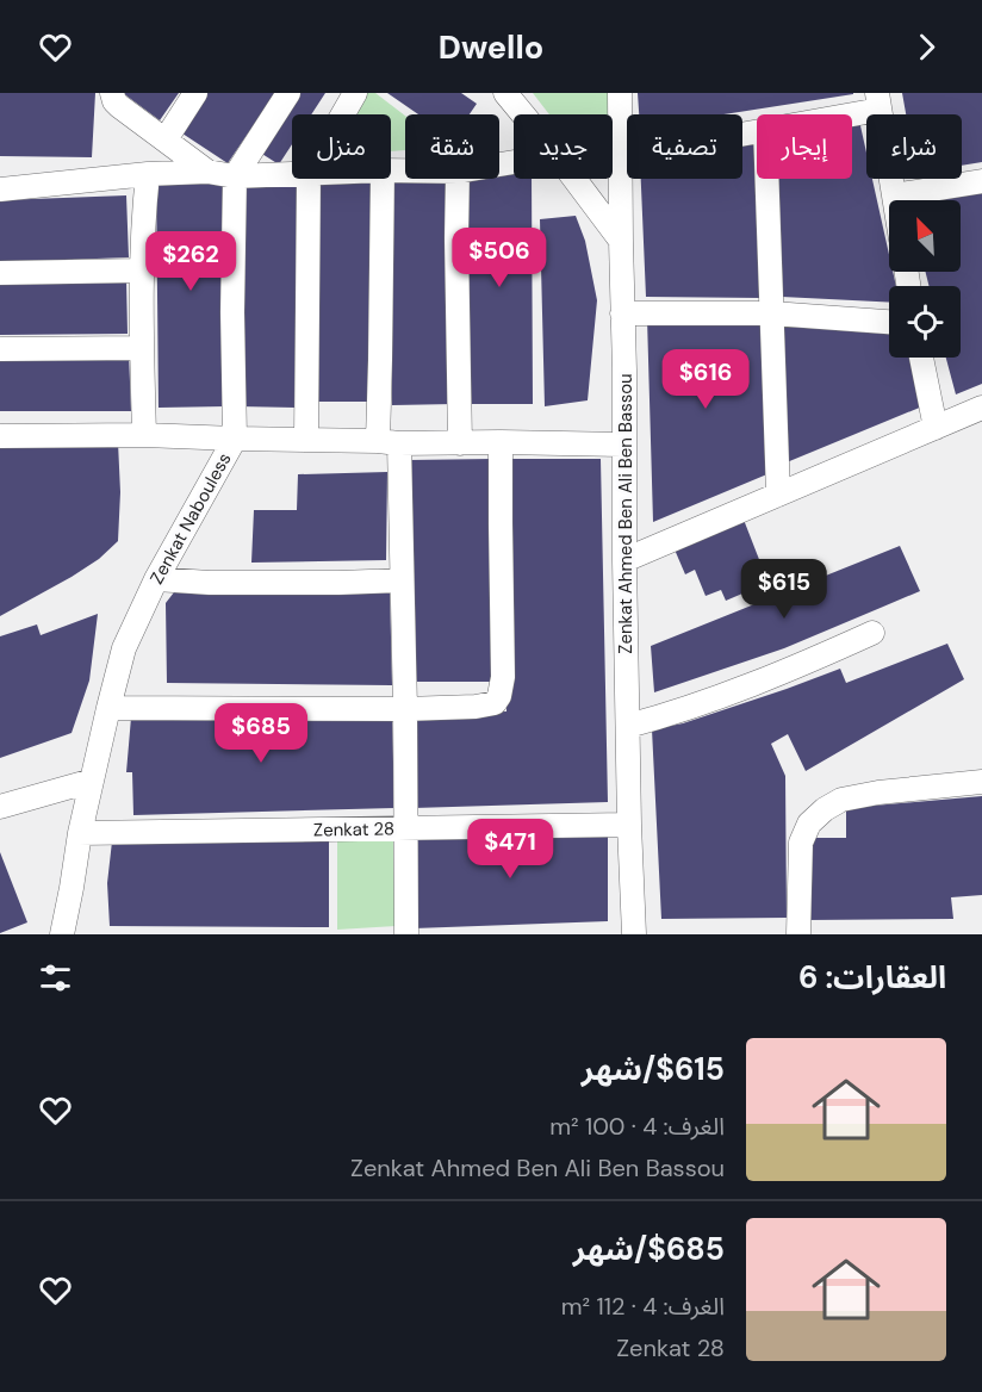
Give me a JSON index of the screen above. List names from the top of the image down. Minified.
{"streets":{"street":["Zenkat Ahmed Ben Ali Ben Bassou","Zenkat Nabouless","Zenkat 28"]},"crossings":[["Zenkat Ahmed Ben Ali Ben Bassou","Zenkat Nabouless"],["Zenkat Ahmed Ben Ali Ben Bassou","Zenkat 28"],["Zenkat Nabouless","Zenkat 28"]],"north":"top left","page":{"header":"Dwello","chip":["شراء","إيجار","تصفية","جديد","شقة","منزل"],"price":["$506","$262","$616","$615","$685","$471"],"heading":"العقارات: 6","list":[{"name":"$615/شهر","note":"الغرف: 4 · 100 m² · Zenkat Ahmed Ben Ali Ben Bassou"},{"name":"$685/شهر","note":"الغرف: 4 · 112 m² · Zenkat 28"}]}}
